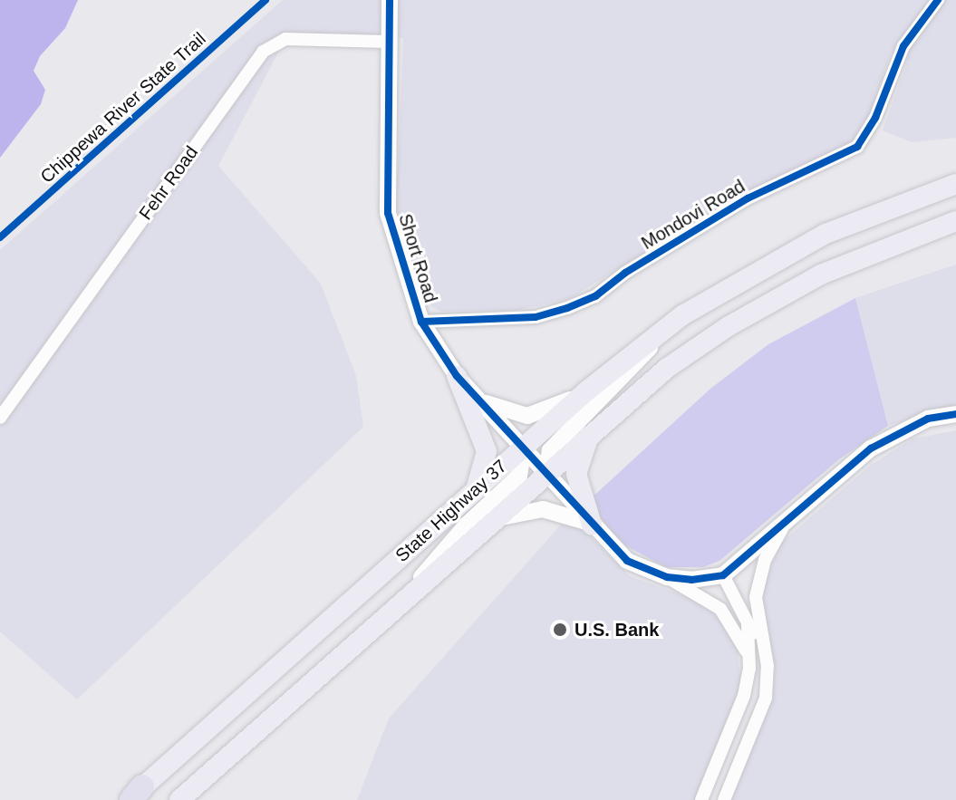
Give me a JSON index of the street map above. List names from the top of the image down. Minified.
{"streets":{"main road":["State Highway 37"],"street":["Fehr Road","Mondovi Road","Short Road"],"cycle path":["Chippewa River State Trail"]},"crossings":[["Fehr Road","Short Road"],["Mondovi Road","Short Road"],["Short Road","State Highway 37"]],"places":["U.S. Bank"]}
